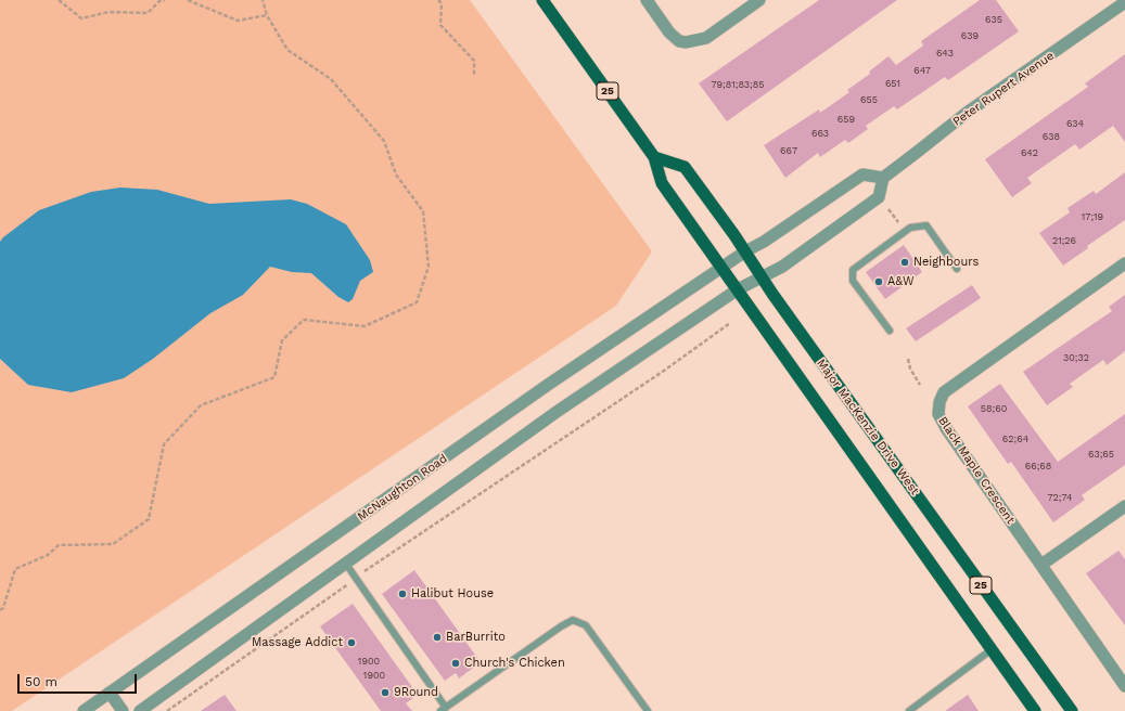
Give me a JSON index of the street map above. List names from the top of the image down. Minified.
{"streets":{"main road":["25","Major MacKenzie Drive West"],"street":["Peter Rupert Avenue","Black Maple Crescent","McNaughton Road"]},"crossings":[["25","Major MacKenzie Drive West"],["25","McNaughton Road"],["Major MacKenzie Drive West","McNaughton Road"]],"places":["Neighbours","A&W","Halibut House","BarBurrito","Massage Addict","Church's Chicken","9Round"],"house_numbers":["635","639","643","647","651","79;81;83;85","655","659","634","663","638","667","642","17;19","21;26","30;32","58;60","62;64","63;65","66;68","72;74","1900","1900"],"scale_bar":"50 m"}
